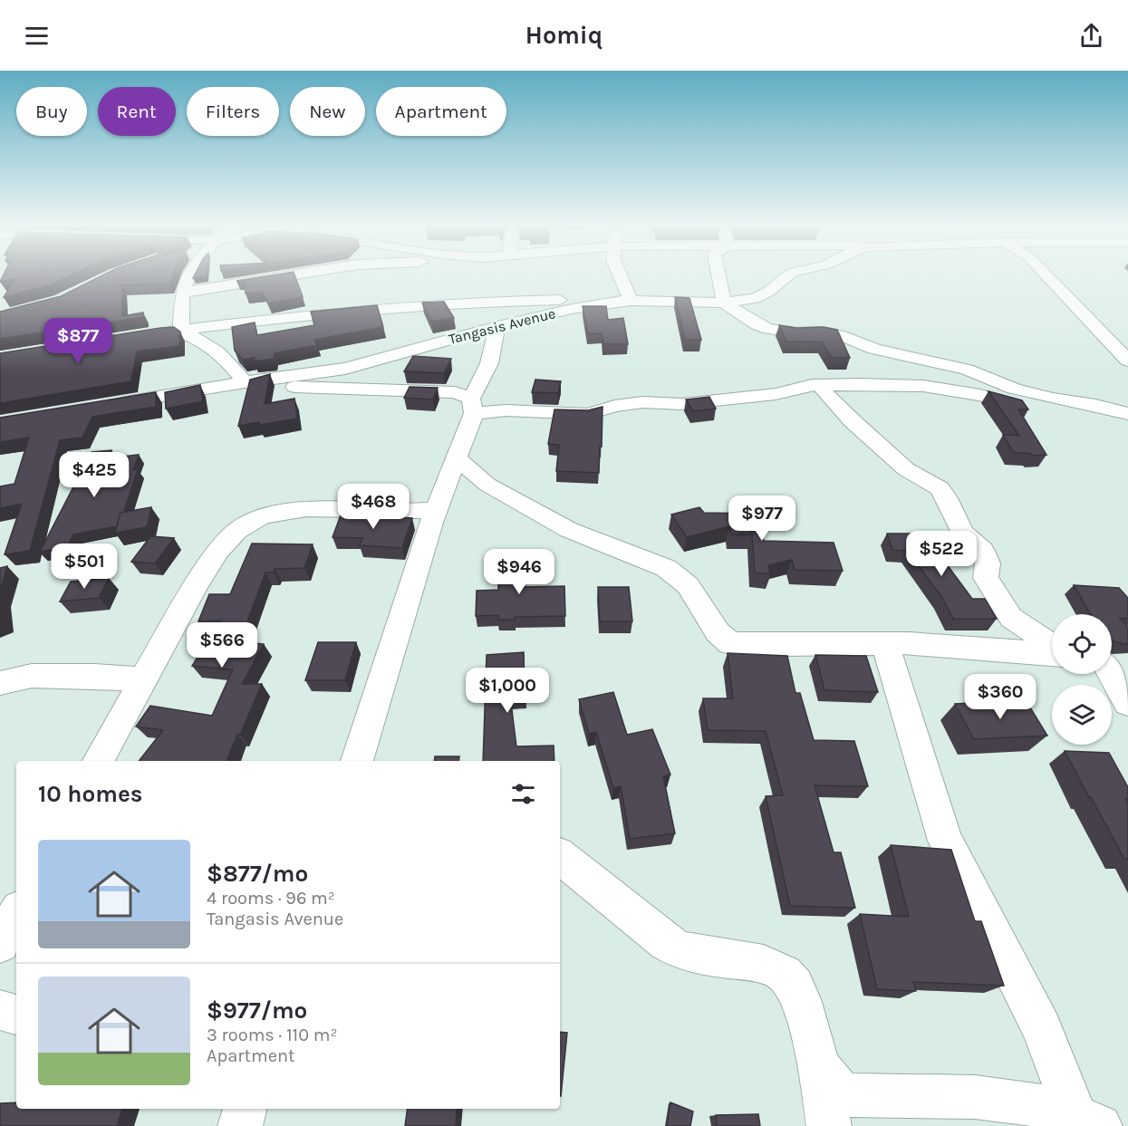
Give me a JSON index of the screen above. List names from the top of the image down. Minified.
{"streets":{"street":["Tangasis Avenue"]},"page":{"header":"Homiq","chip":["Buy","Rent","Filters","New","Apartment"],"price":["$877","$425","$468","$977","$522","$501","$946","$566","$1,000","$360"],"heading":"10 homes","list":[{"name":"$877/mo","note":"4 rooms · 96 m² · Tangasis Avenue"},{"name":"$977/mo","note":"3 rooms · 110 m² · Apartment"}]}}
